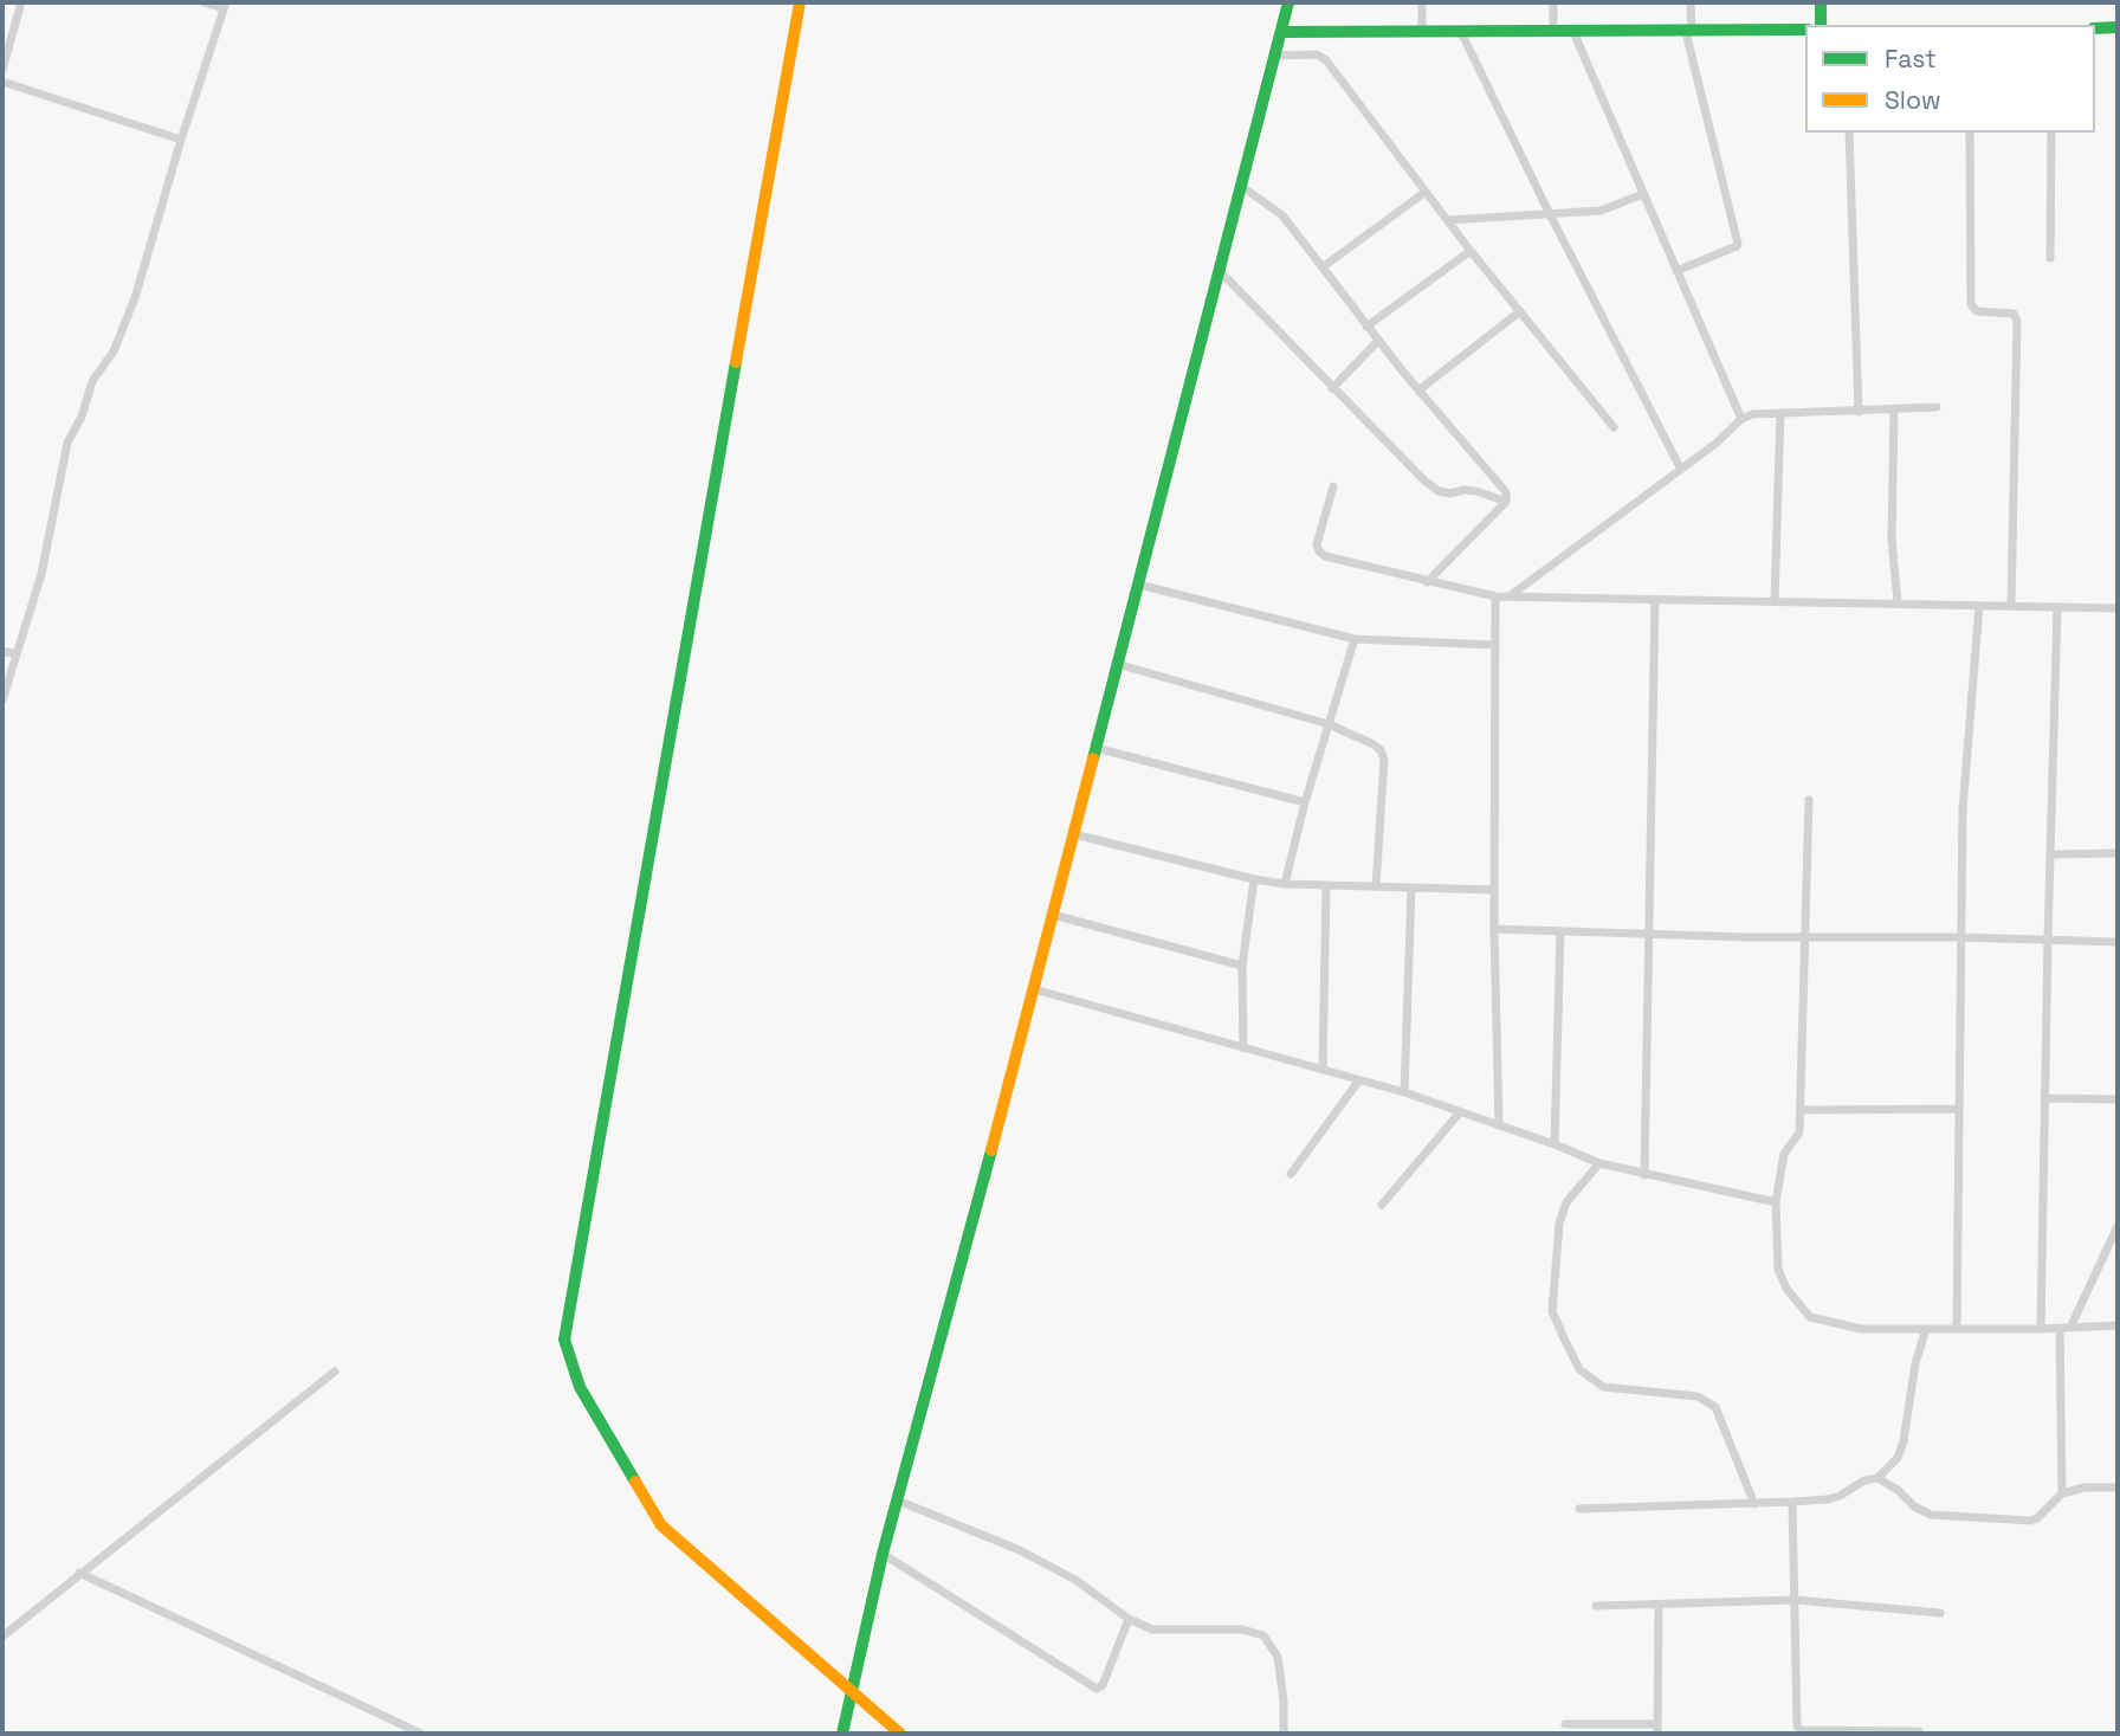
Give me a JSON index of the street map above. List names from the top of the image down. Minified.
{"legend":["Fast","Slow"]}
